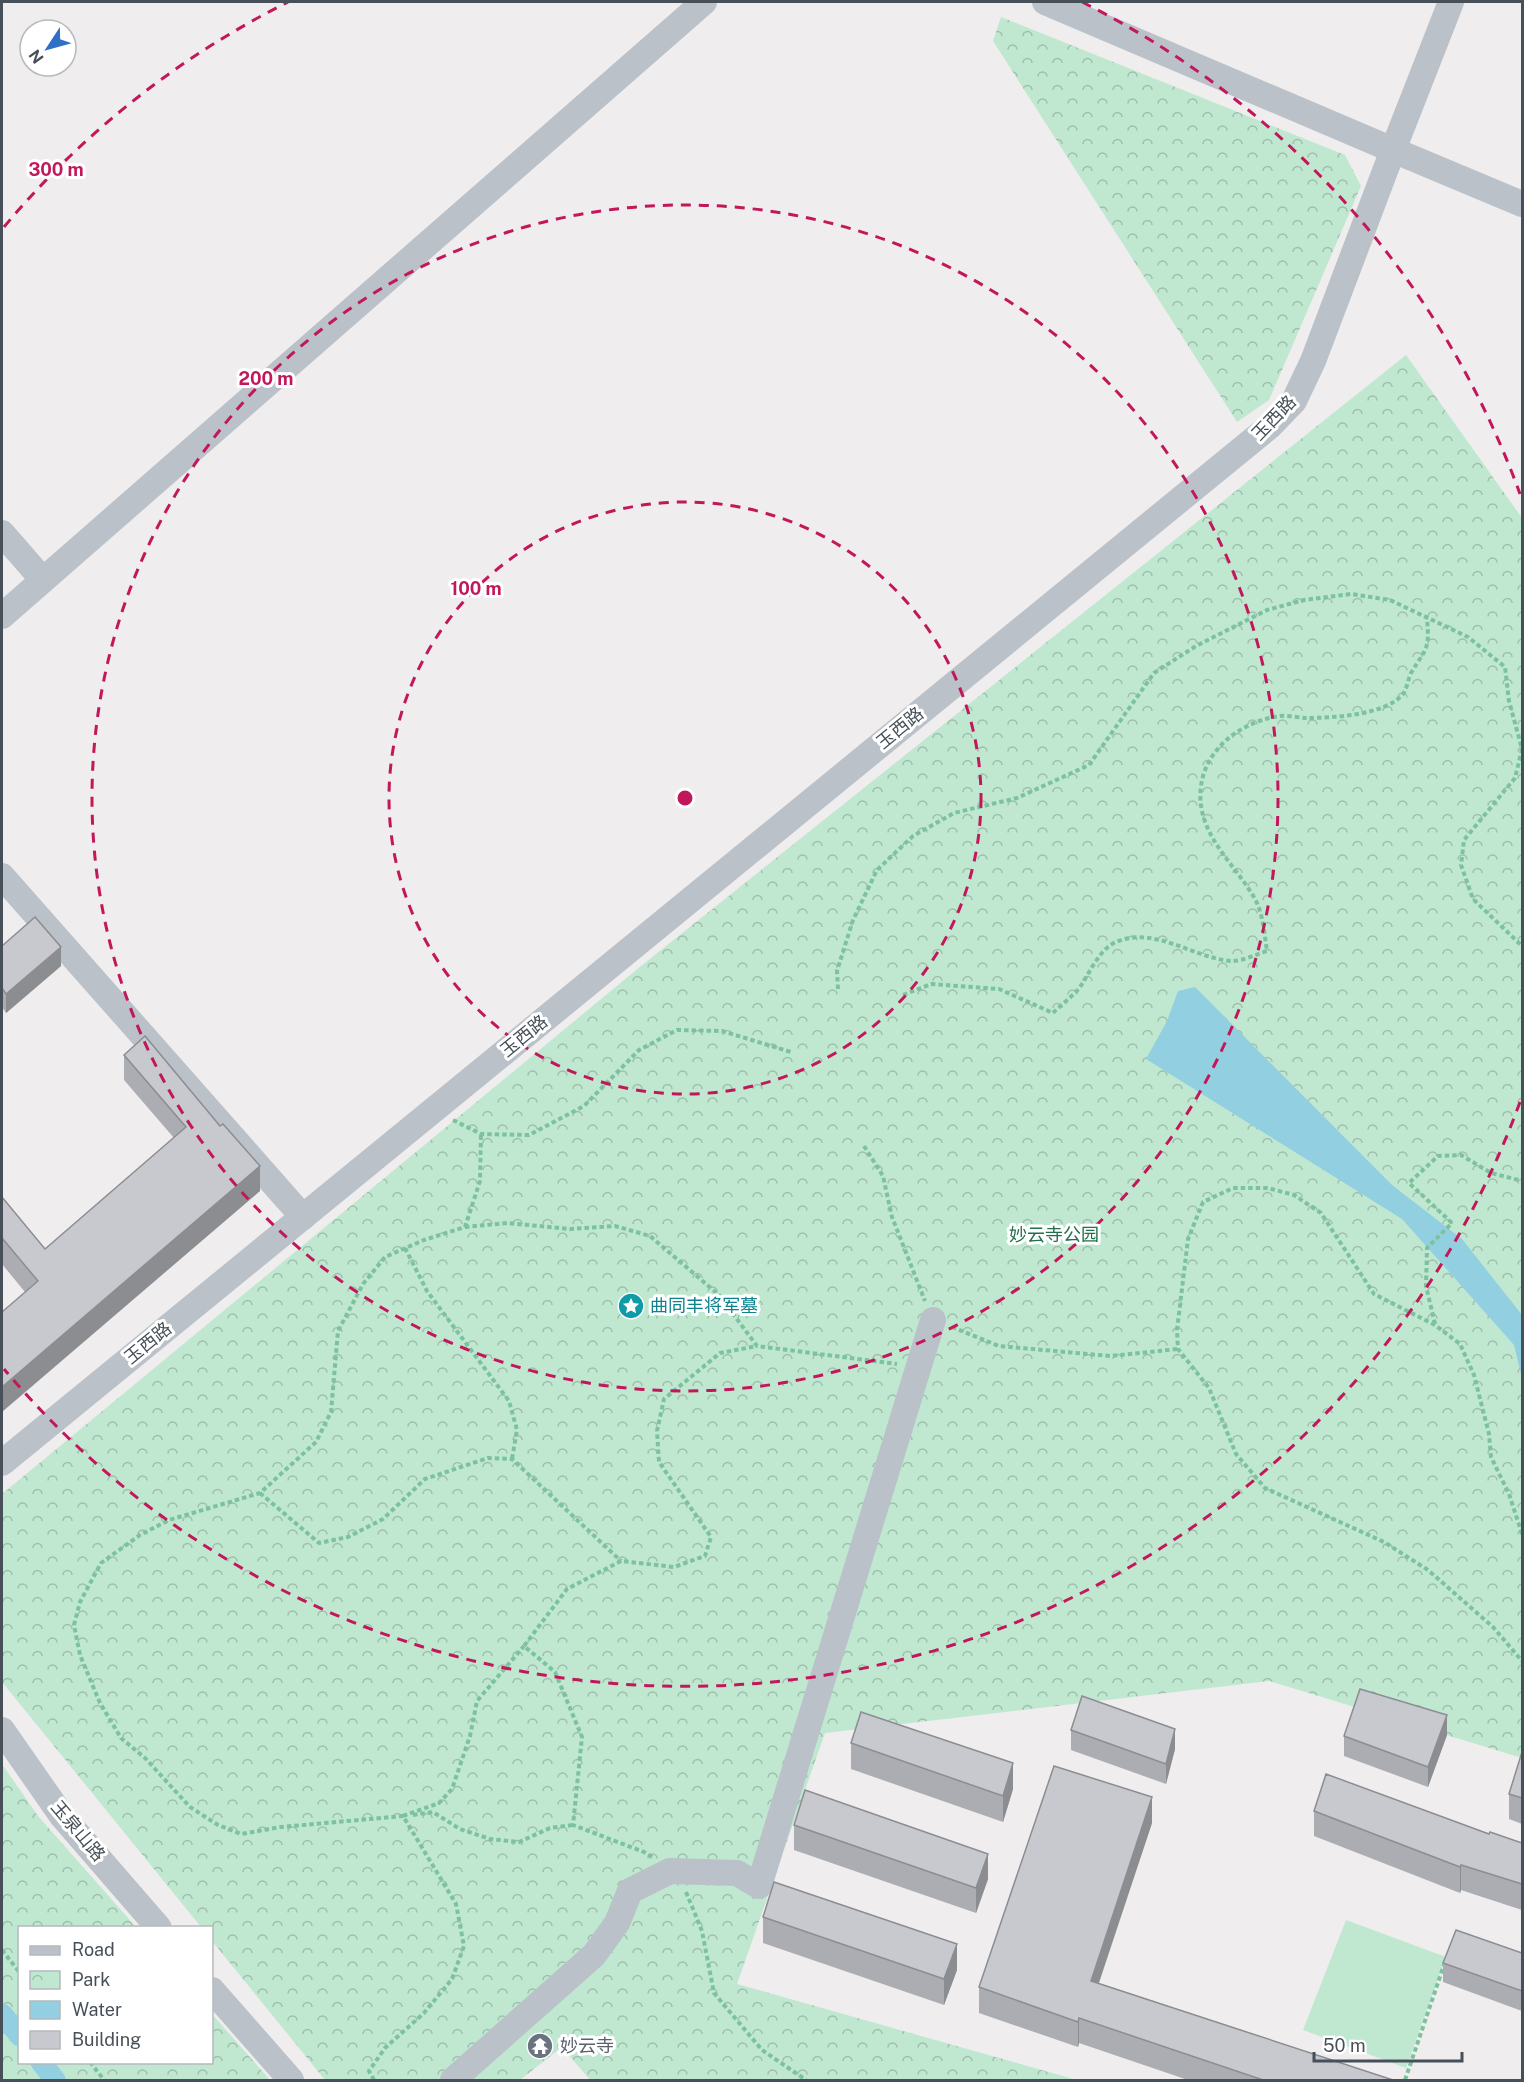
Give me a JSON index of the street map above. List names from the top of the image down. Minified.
{"streets":{"street":["玉西路","玉泉山路"]},"parks":["妙云寺公园"],"places":{"place":["曲同丰将军墓"],"temple":["妙云寺"]},"legend":["Road","Park","Water","Building"],"scale_bar":"50 m","north":"bottom left","rings":["300 m","200 m","100 m"]}
